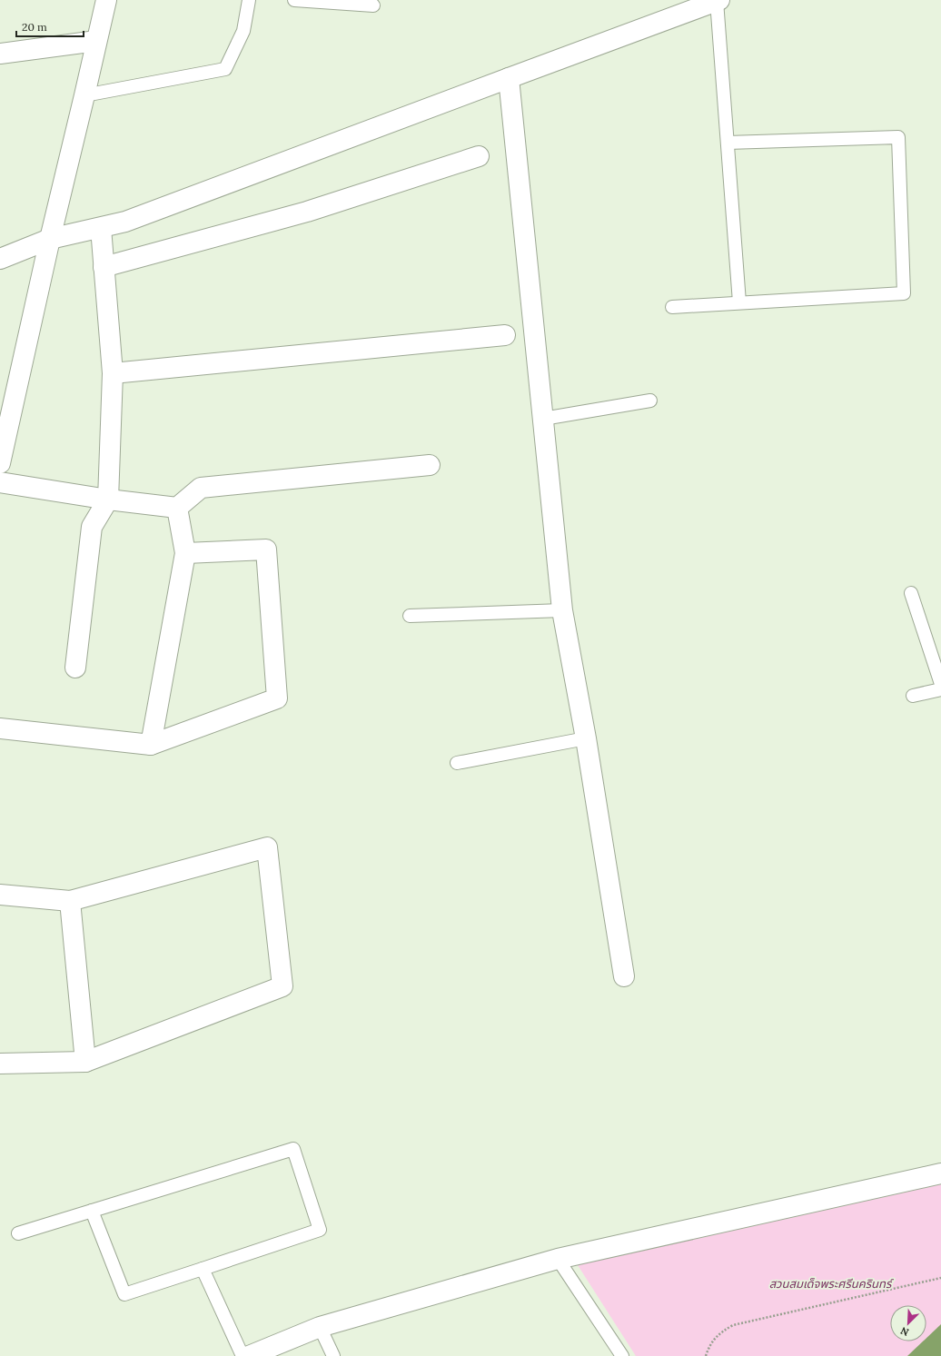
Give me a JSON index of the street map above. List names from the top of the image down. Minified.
{"parks":["สวนสมเด็จพระศรีนครินทร์"],"scale_bar":"20 m","north":"bottom left"}
